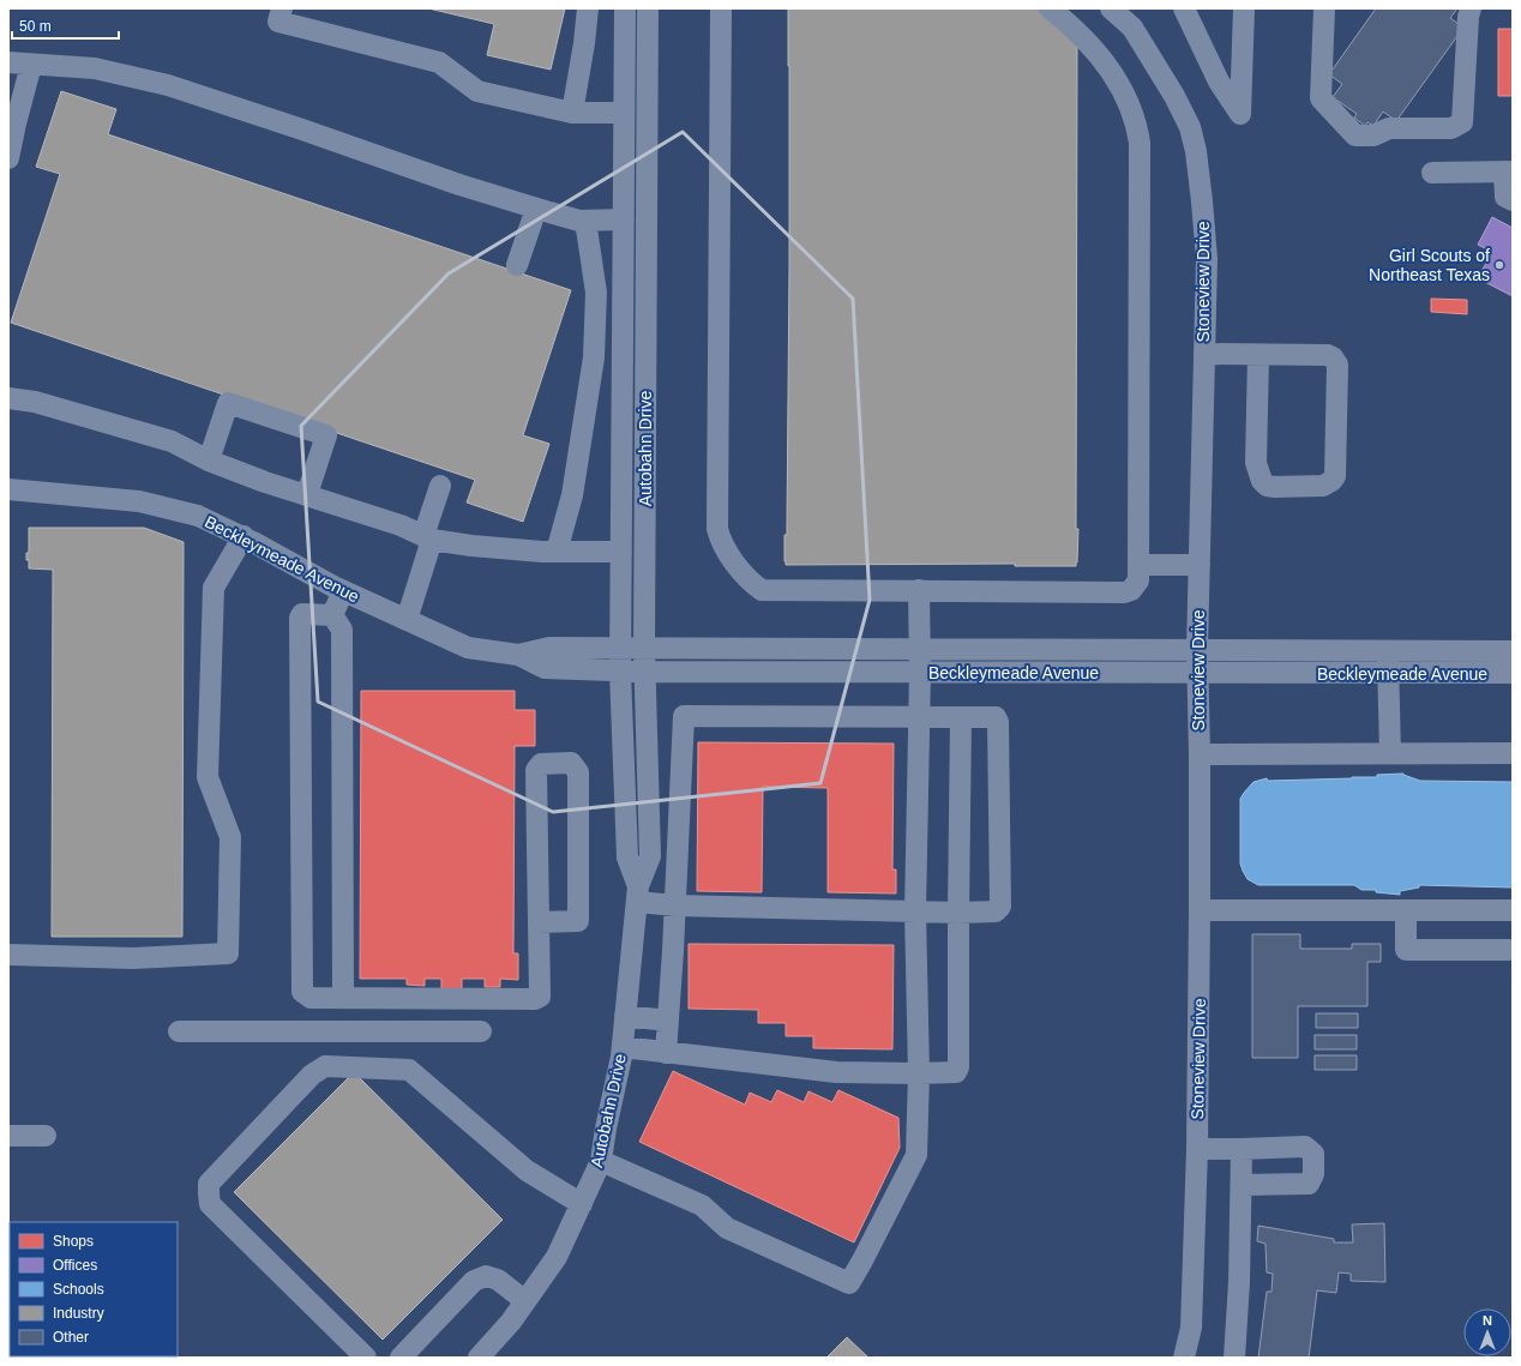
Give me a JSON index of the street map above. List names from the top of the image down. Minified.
{"streets":{"street":["Stoneview Drive","Autobahn Drive","Beckleymeade Avenue"]},"crossings":[["Stoneview Drive","Beckleymeade Avenue"],["Autobahn Drive","Beckleymeade Avenue"]],"places":["Girl Scouts of Northeast Texas"],"legend":["Shops","Offices","Schools","Industry","Other"],"scale_bar":"50 m","north":"top"}
